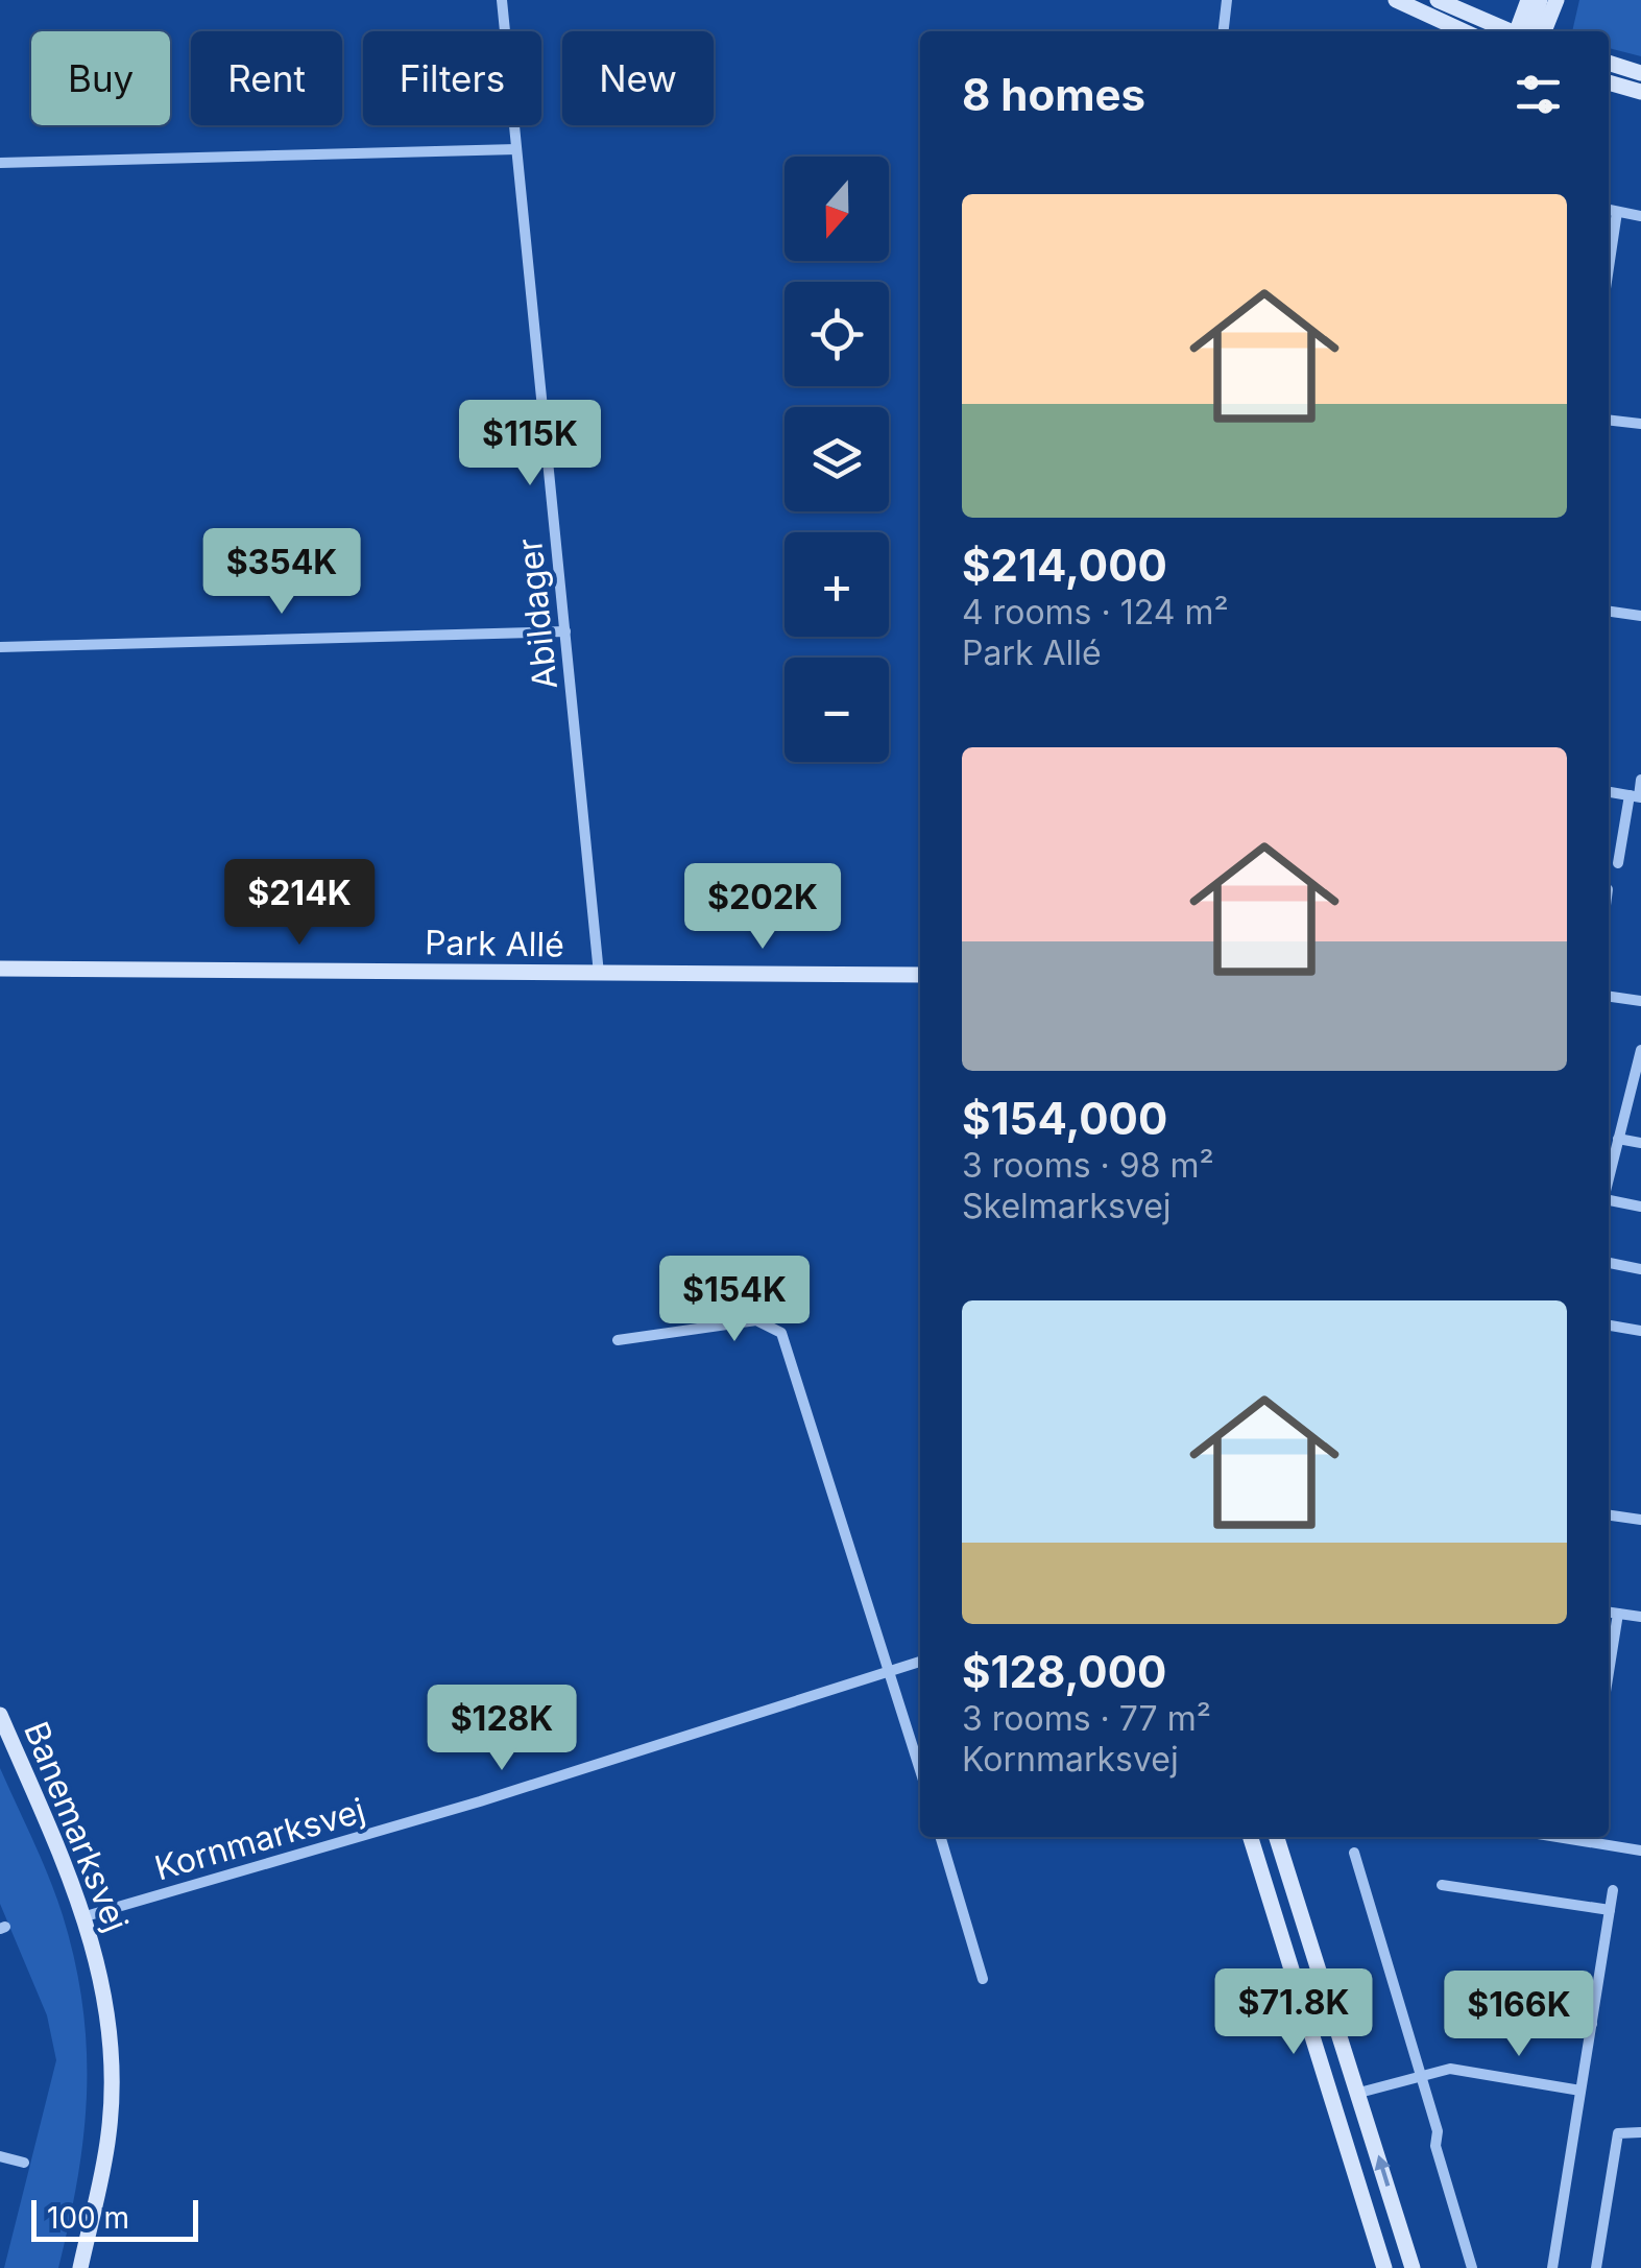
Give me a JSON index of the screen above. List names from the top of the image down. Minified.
{"streets":{"street":["Abildager","Park Allé","Banemarksvej","Kornmarksvej"]},"crossings":[["Abildager","Park Allé"],["Banemarksvej","Kornmarksvej"]],"scale_bar":"100 m","north":"bottom","page":{"chip":["Buy","Rent","Filters","New"],"heading":"8 homes","map_buttons":["+","−"],"list":[{"name":"$214,000","note":"4 rooms · 124 m² · Park Allé"},{"name":"$154,000","note":"3 rooms · 98 m² · Skelmarksvej"},{"name":"$128,000","note":"3 rooms · 77 m² · Kornmarksvej"}],"price":["$115K","$354K","$214K","$202K","$154K","$128K","$71.8K","$166K"],"scale":"100 m"}}
